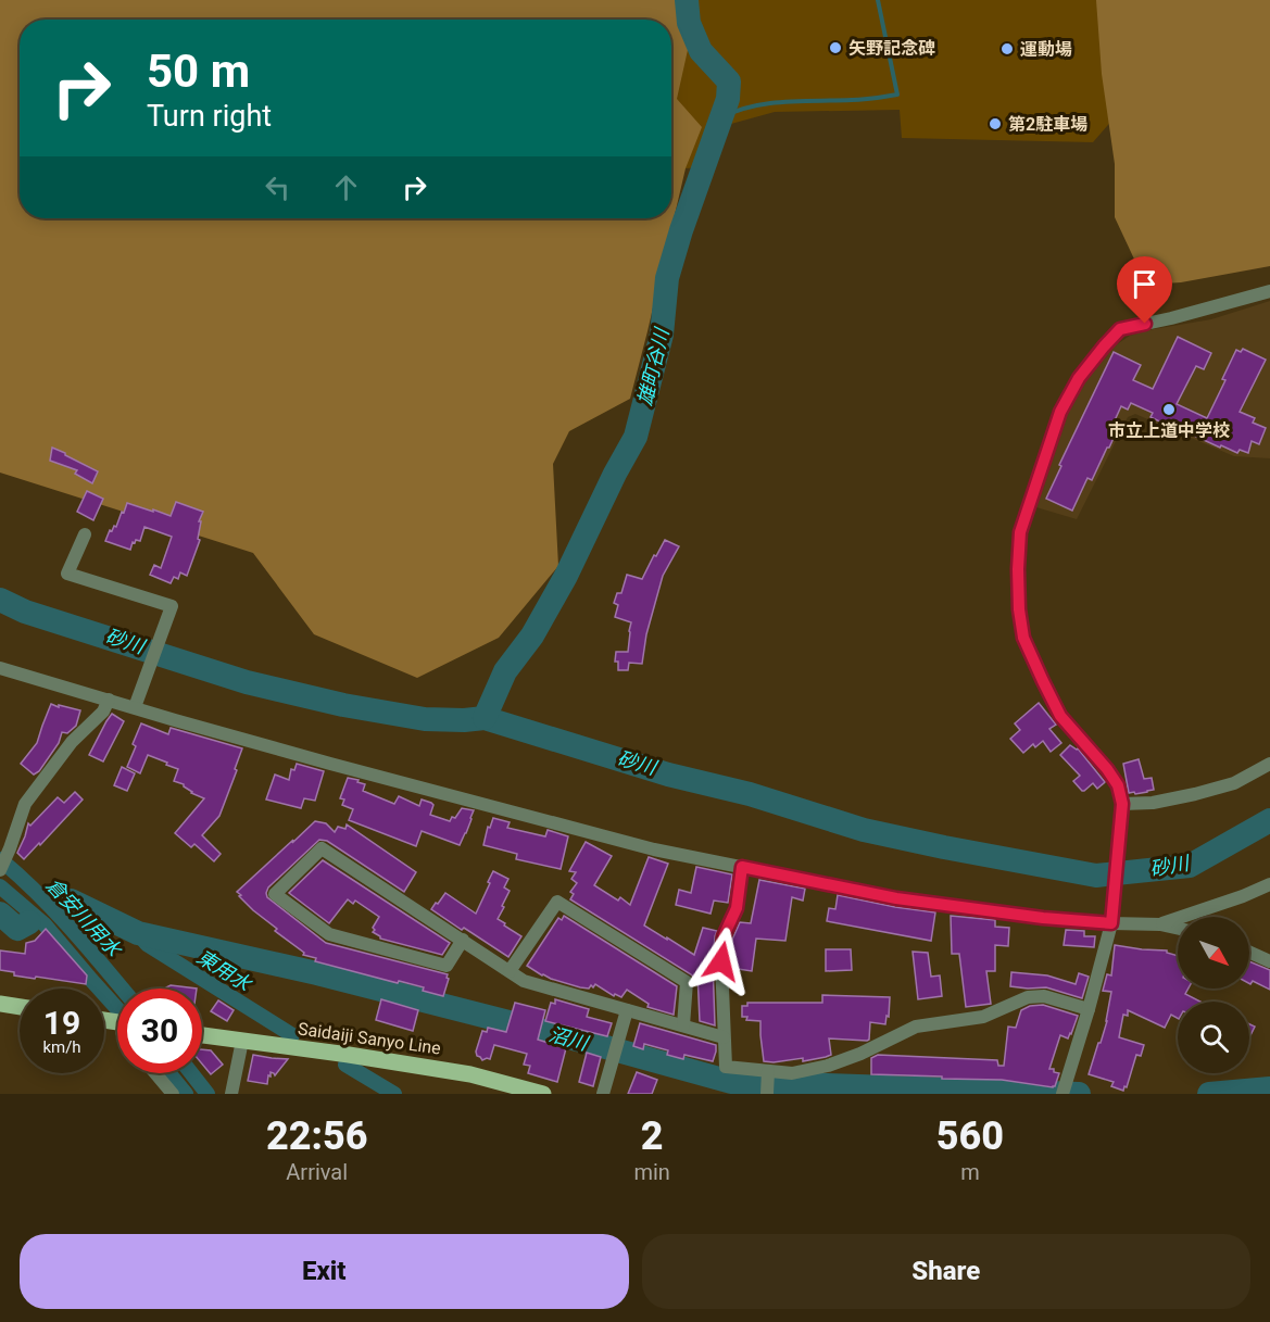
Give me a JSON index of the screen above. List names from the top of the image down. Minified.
{"streets":{"main road":["Saidaiji Sanyo Line"]},"water":["雄町谷川","砂川","倉安川用水","東用水","沼川"],"places":["矢野記念碑","運動場","第2駐車場","市立上道中学校"],"north":"bottom right","page":{"turn":["50 m","Turn right"],"speed":"19 km/h","limit":"30","eta":["22:56","Arrival","2","min","560","m"],"buttons":["Exit","Share"]}}
